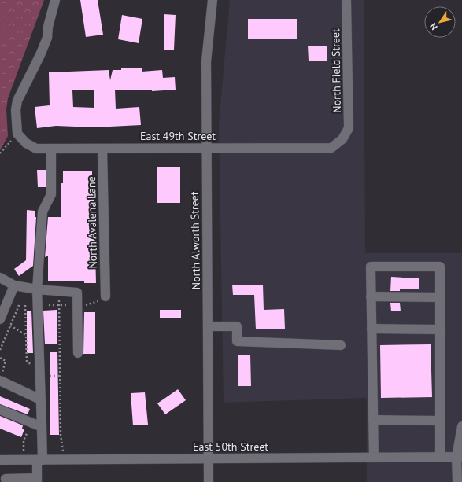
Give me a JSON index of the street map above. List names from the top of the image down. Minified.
{"streets":{"street":["North Field Street","East 49th Street","North Avalena Lane","North Alworth Street","East 50th Street"]},"crossings":[["North Field Street","East 49th Street"],["East 49th Street","North Avalena Lane"],["East 49th Street","North Alworth Street"],["North Alworth Street","East 50th Street"]],"north":"bottom left"}
